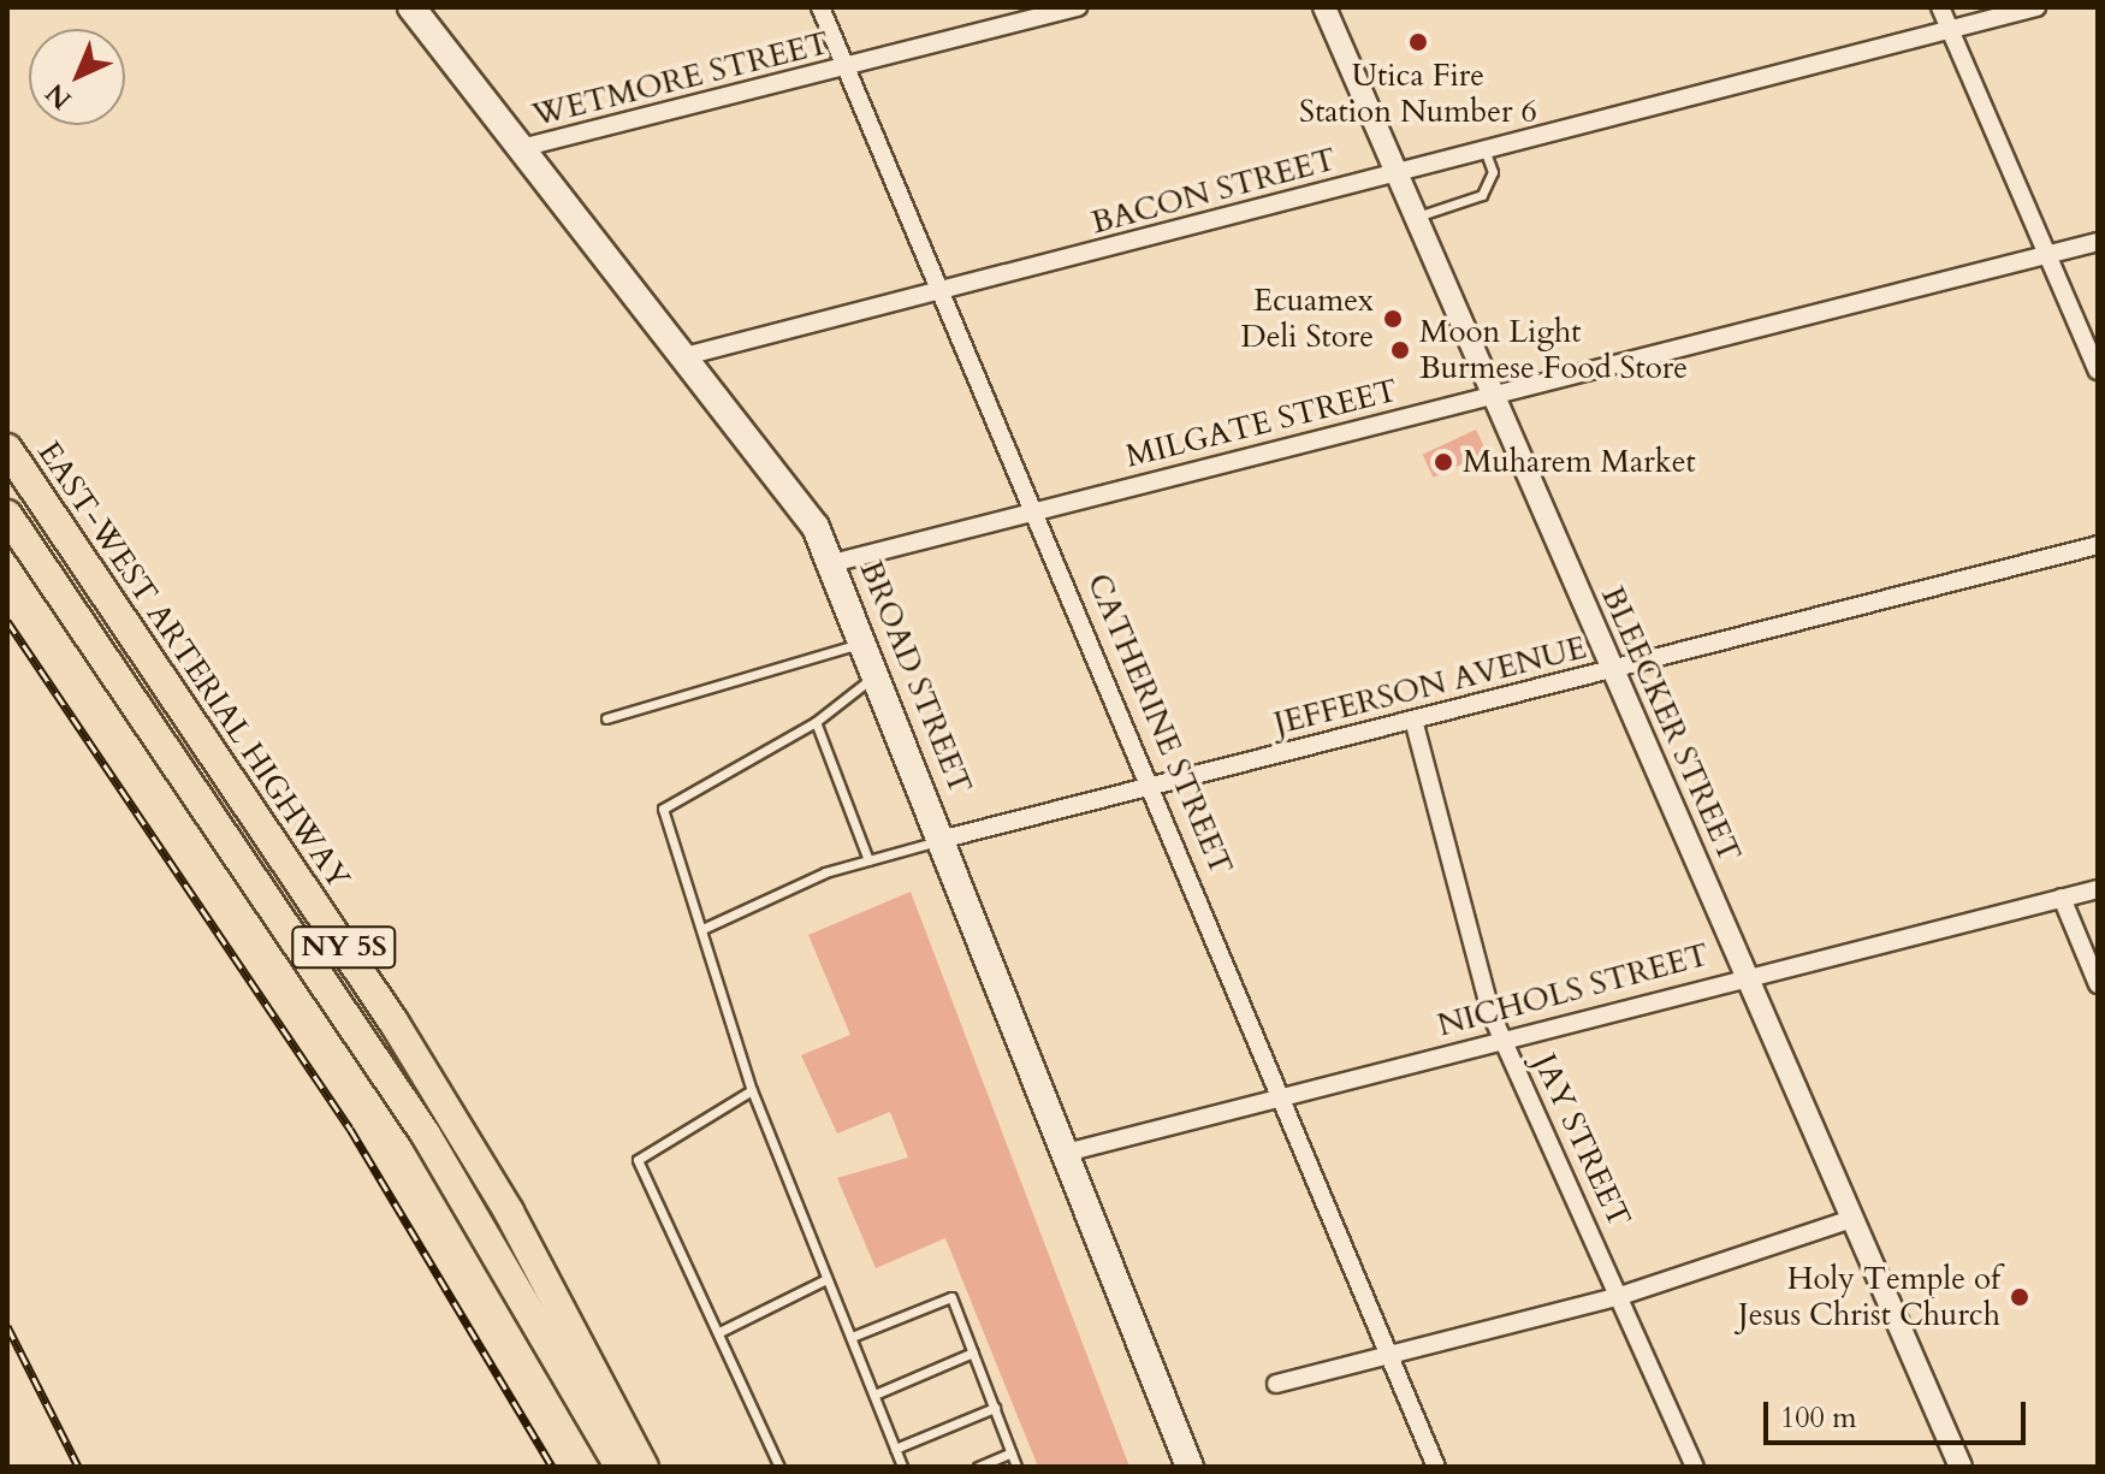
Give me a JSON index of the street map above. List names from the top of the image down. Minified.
{"streets":{"main road":["EAST-WEST ARTERIAL HIGHWAY","BROAD STREET","NY 5S"],"street":["WETMORE STREET","BACON STREET","MILGATE STREET","JEFFERSON AVENUE","CATHERINE STREET","BLEECKER STREET","NICHOLS STREET","JAY STREET"]},"crossings":[["WETMORE STREET","BROAD STREET"],["WETMORE STREET","CATHERINE STREET"],["BACON STREET","BROAD STREET"],["BACON STREET","CATHERINE STREET"],["BACON STREET","BLEECKER STREET"],["MILGATE STREET","BROAD STREET"],["MILGATE STREET","CATHERINE STREET"],["MILGATE STREET","BLEECKER STREET"],["BROAD STREET","JEFFERSON AVENUE"],["BROAD STREET","NICHOLS STREET"],["JEFFERSON AVENUE","CATHERINE STREET"],["JEFFERSON AVENUE","BLEECKER STREET"],["JEFFERSON AVENUE","JAY STREET"],["CATHERINE STREET","NICHOLS STREET"],["BLEECKER STREET","NICHOLS STREET"],["NICHOLS STREET","JAY STREET"]],"places":["Utica Fire Station Number 6","Ecuamex Deli Store","Moon Light Burmese Food Store","Muharem Market","Holy Temple of Jesus Christ Church"],"scale_bar":"100 m","north":"bottom left"}
